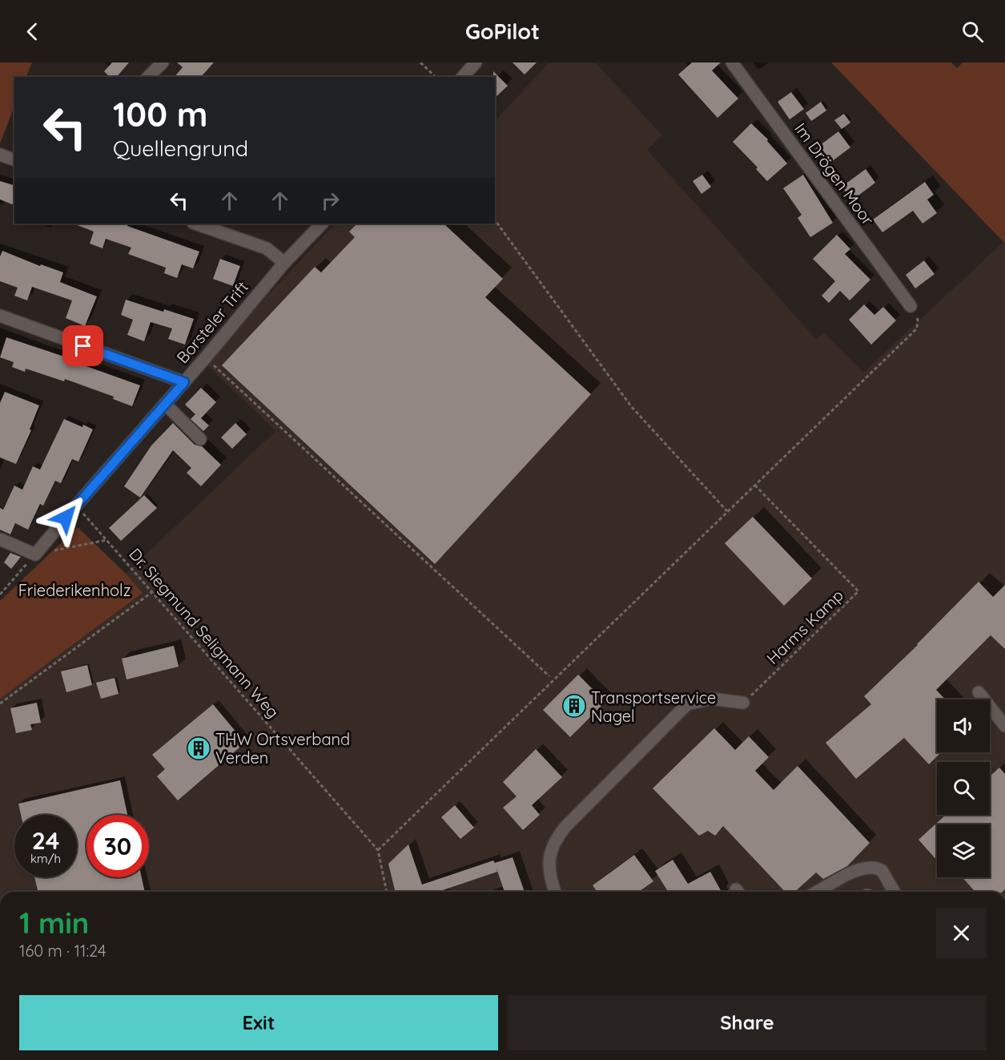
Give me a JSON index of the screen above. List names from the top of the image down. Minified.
{"streets":{"street":["Im Drögen Moor","Borsteler Trift"],"path":["Harms Kamp","Dr. Siegmund Seligmann Weg"]},"crossings":[["Borsteler Trift","Dr. Siegmund Seligmann Weg"]],"parks":["Friederikenholz"],"places":{"building":["Transportservice Nagel","THW Ortsverband Verden"]},"page":{"header":"GoPilot","turn":["100 m","Quellengrund"],"speed":"24 km/h","limit":"30","heading":["1 min","160 m · 11:24"],"buttons":["Exit","Share"]}}
